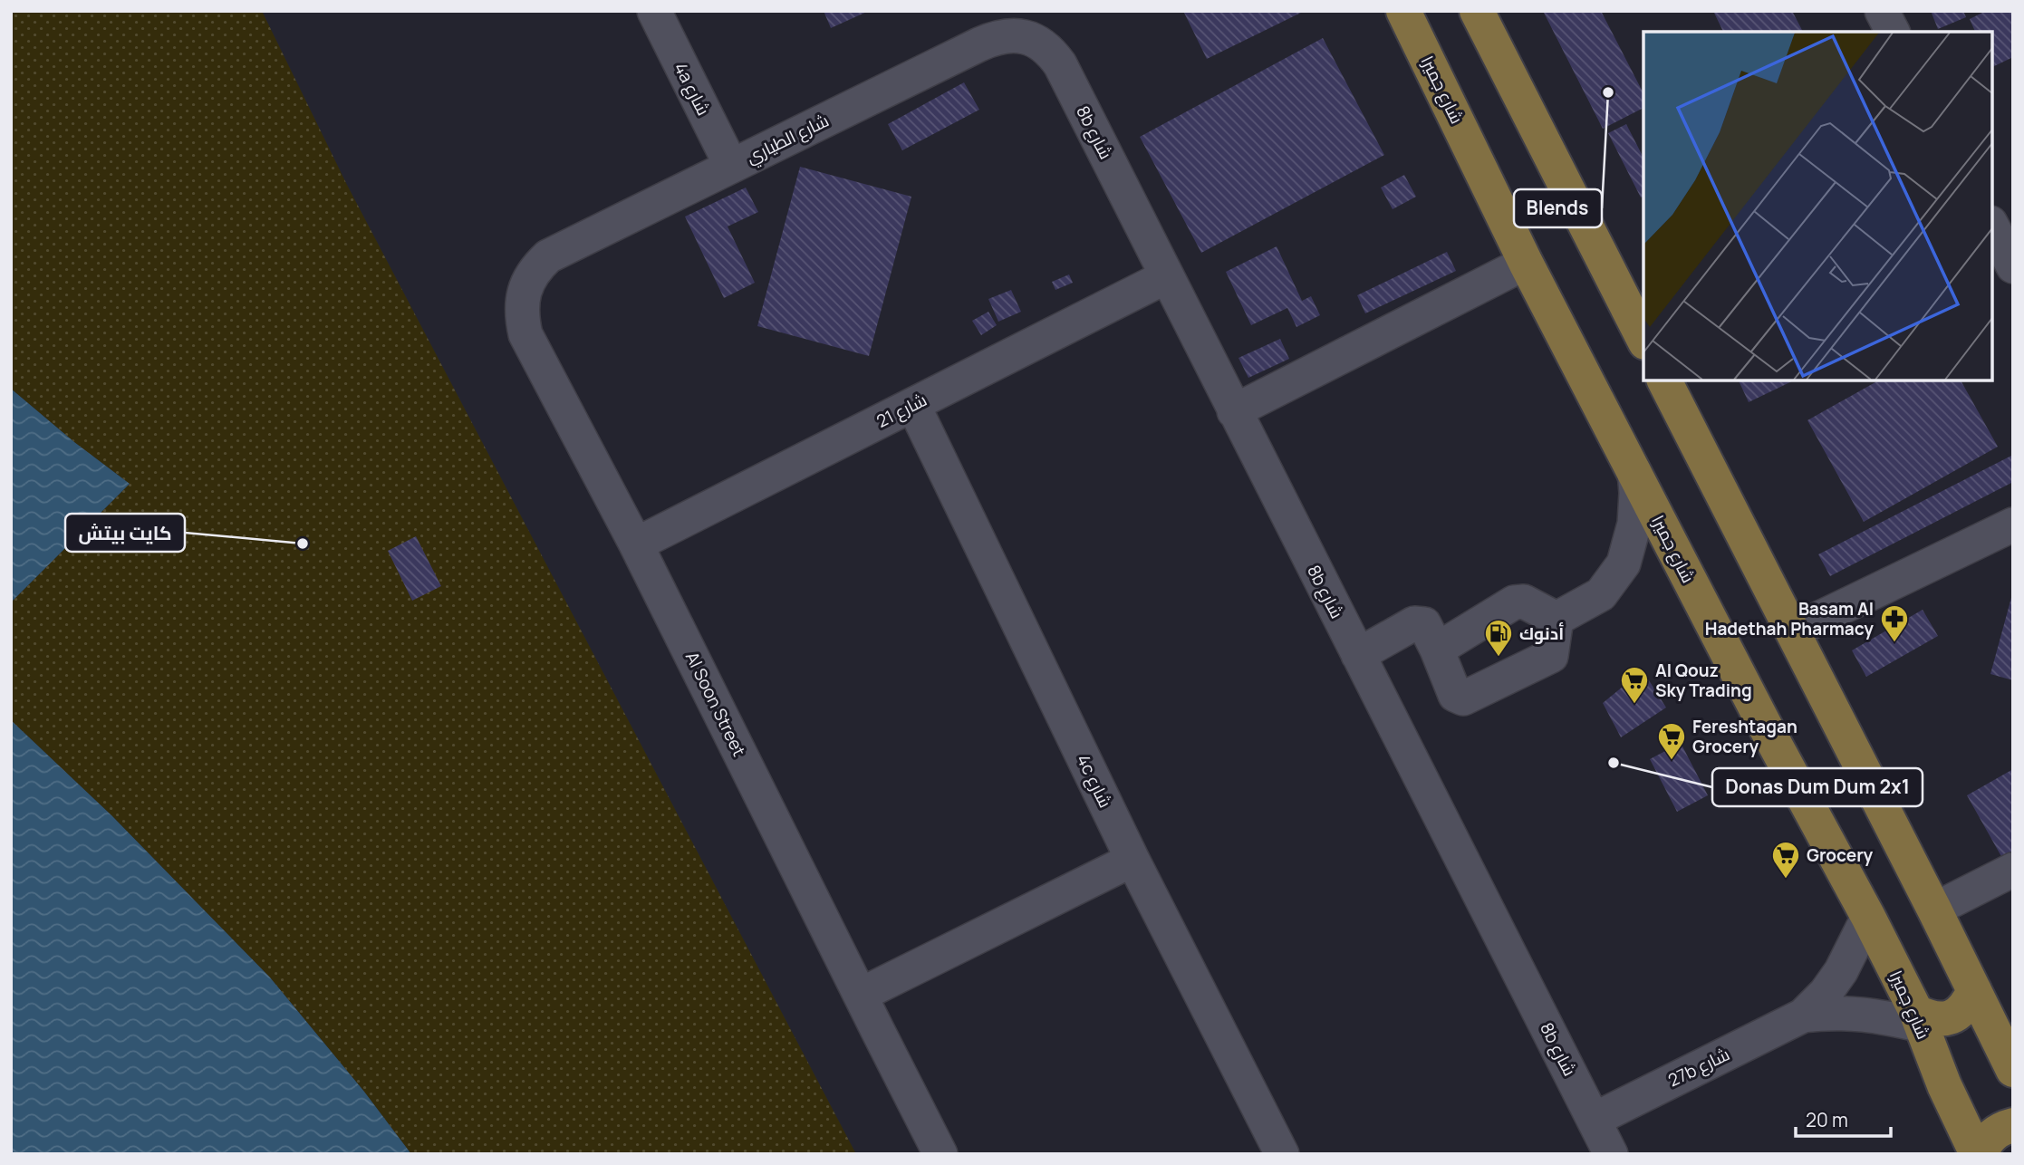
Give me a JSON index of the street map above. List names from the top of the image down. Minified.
{"streets":{"main road":["شارع جميرا"],"street":["4a شارع","8b شارع","شارع الطياري","شارع 21","Al Soon Street","4c شارع","27b شارع"]},"crossings":[["4a شارع","شارع الطياري"],["شارع جميرا","27b شارع"],["8b شارع","شارع الطياري"],["8b شارع","شارع 21"],["8b شارع","27b شارع"],["شارع الطياري","Al Soon Street"],["شارع 21","Al Soon Street"],["شارع 21","4c شارع"]],"places":{"other":["Blends","كايت بيتش","Donas Dum Dum 2x1"],"pharmacy":["Basam Al Hadethah Pharmacy"],"fuel station":["أدنوك"],"supermarket":["Al Qouz Sky Trading","Fereshtagan Grocery","Grocery"]},"scale_bar":"20 m"}
